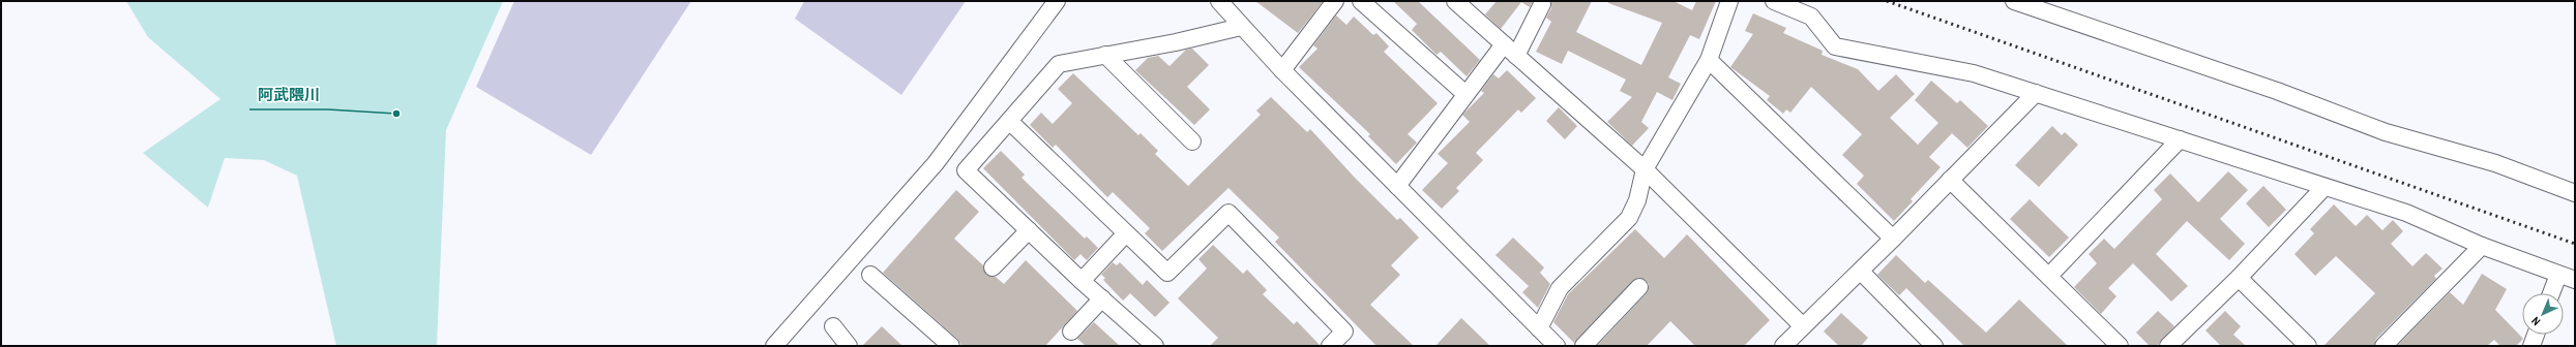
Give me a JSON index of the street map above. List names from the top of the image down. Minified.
{"places":["阿武隈川"],"north":"bottom left"}
